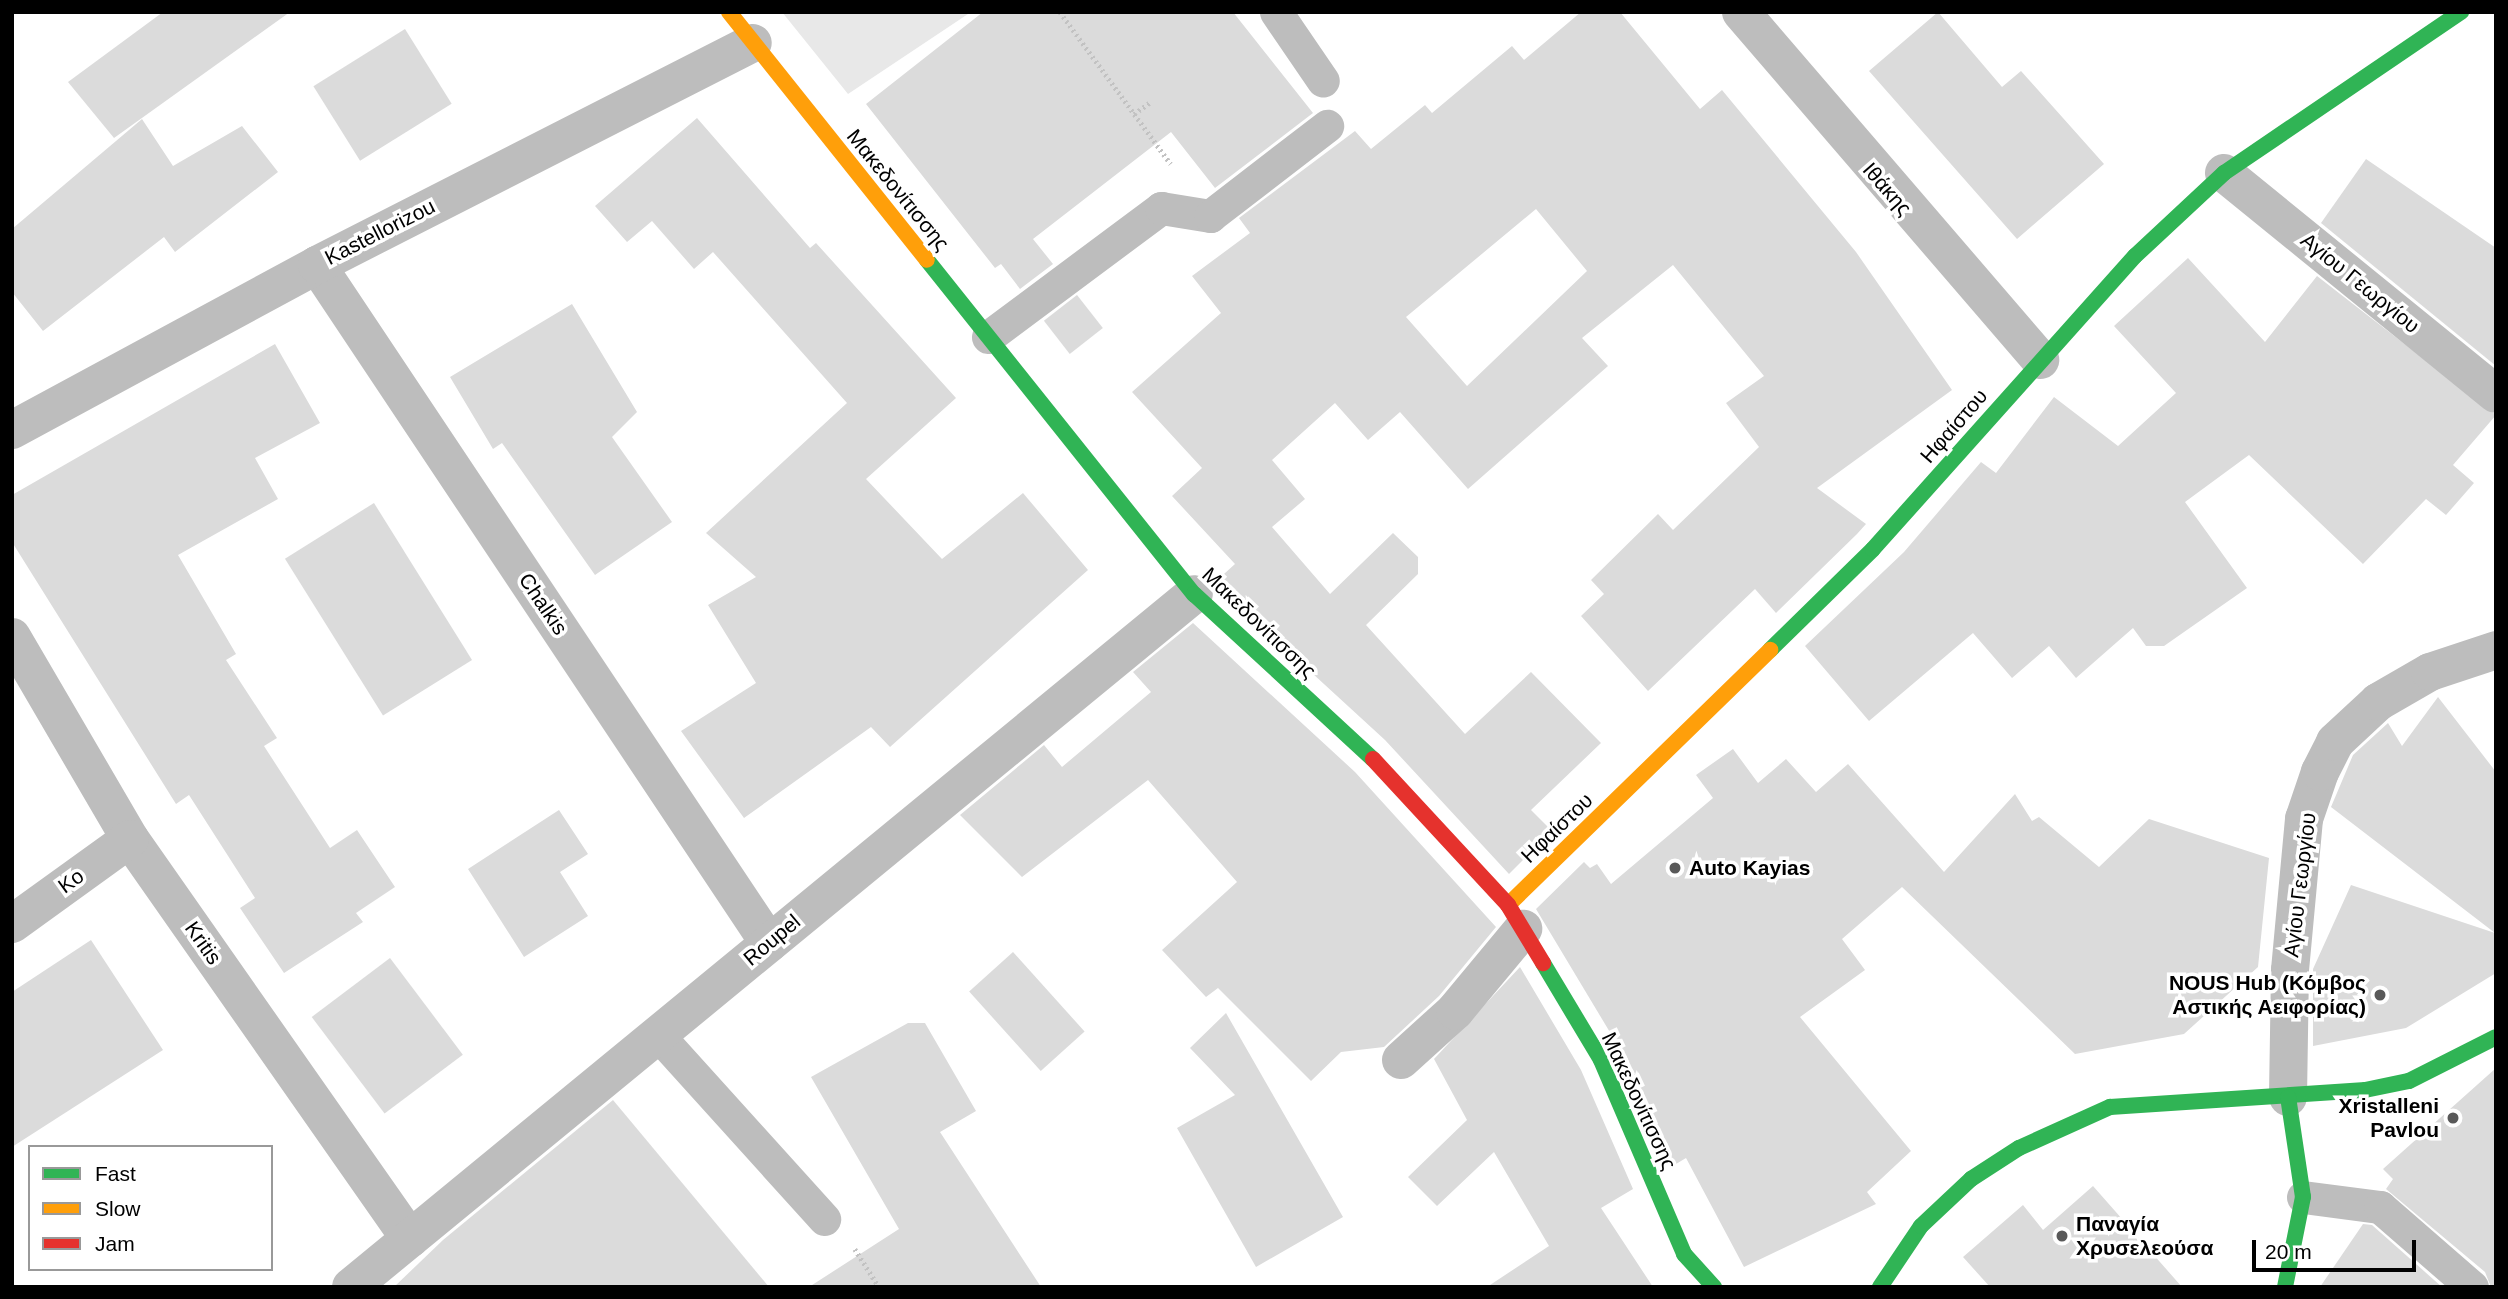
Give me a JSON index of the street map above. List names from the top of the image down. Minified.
{"streets":{"main road":["Μακεδονίτισσης","Ηφαίστου"],"street":["Ιθάκης","Kastellorizou","Αγίου Γεωργίου","Chalkis","Ko","Roupel","Kritis"]},"crossings":[["Ιθάκης","Ηφαίστου"],["Μακεδονίτισσης","Kastellorizou"],["Μακεδονίτισσης","Ηφαίστου"],["Μακεδονίτισσης","Roupel"],["Kastellorizou","Chalkis"],["Αγίου Γεωργίου","Ηφαίστου"],["Chalkis","Roupel"],["Ko","Kritis"],["Roupel","Kritis"]],"places":["Auto Kayias","NOUS Hub (Κόμβος Αστικής Αειφορίας)","Xristalleni Pavlou","Παναγία Χρυσελεούσα"],"legend":["Fast","Slow","Jam"],"scale_bar":"20 m"}
